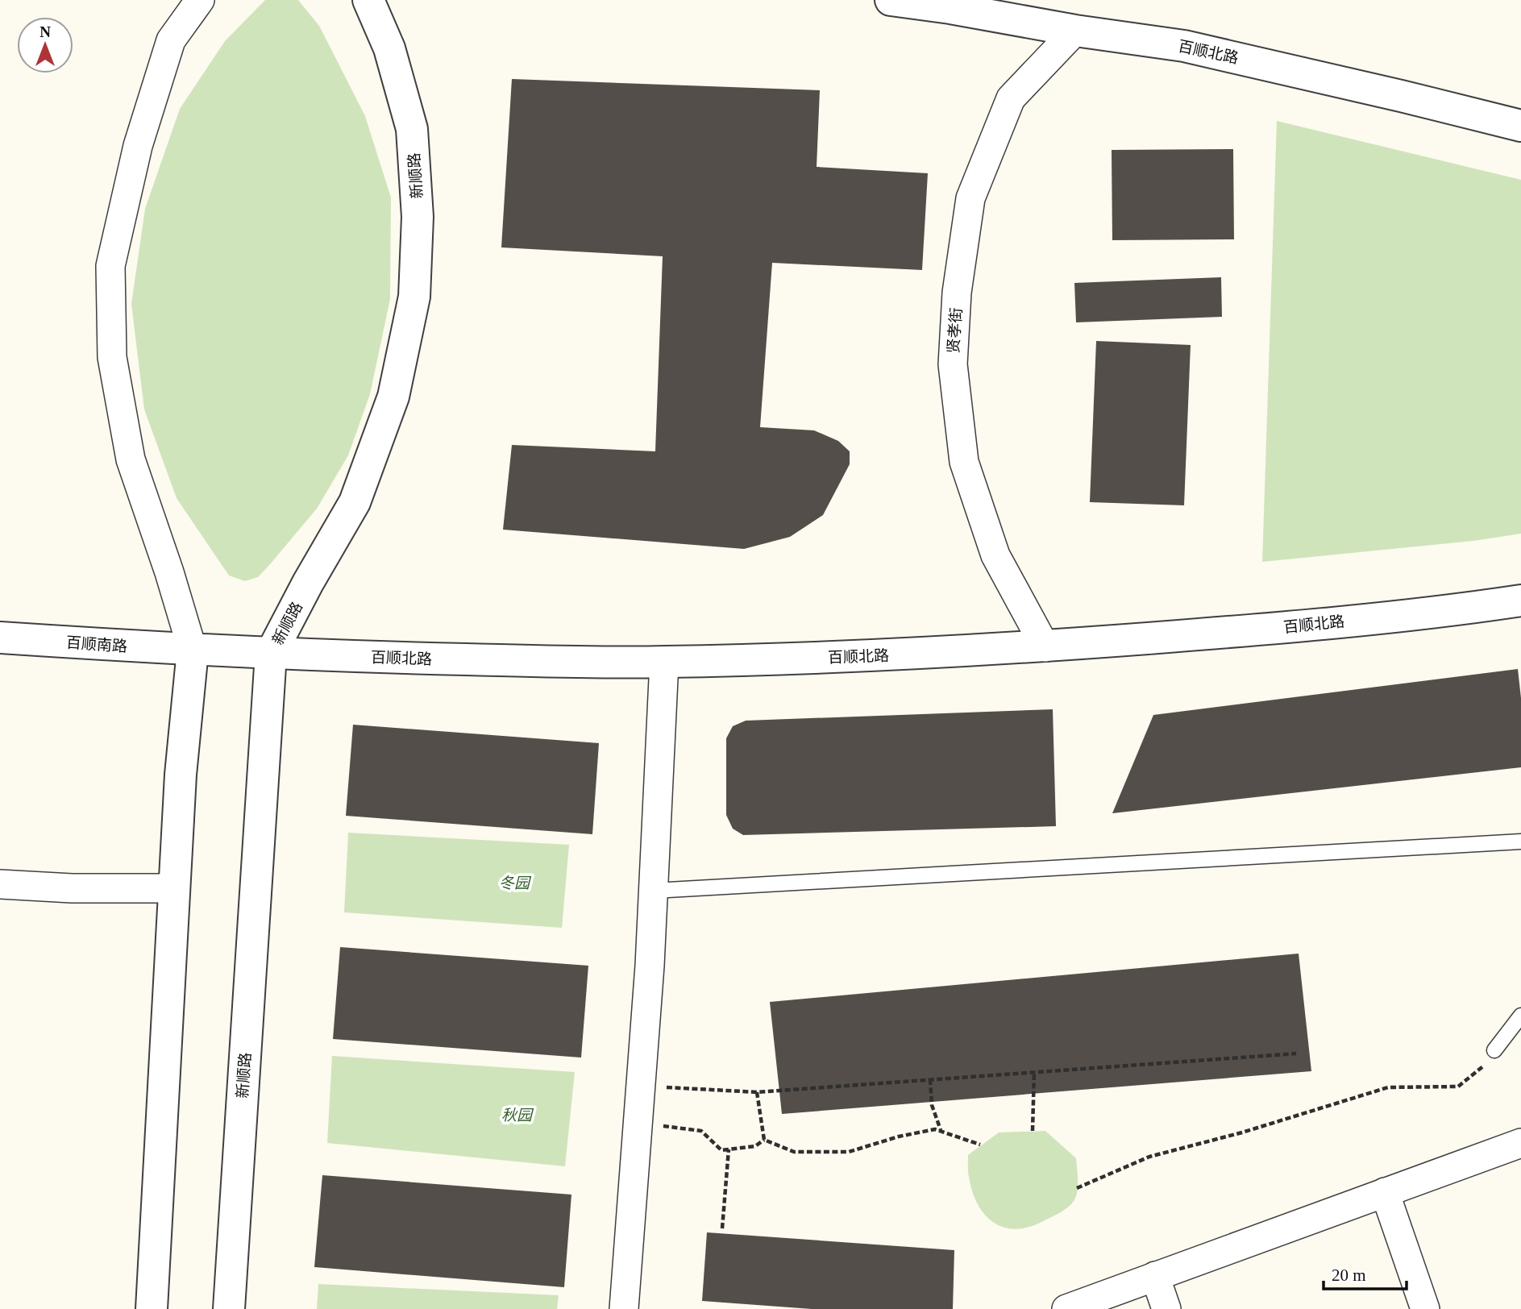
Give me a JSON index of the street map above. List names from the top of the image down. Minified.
{"streets":{"street":["百顺北路","新顺路","贤孝街","百顺南路"]},"crossings":[["百顺北路","新顺路"],["百顺北路","贤孝街"],["百顺北路","百顺南路"]],"parks":["冬园","秋园"],"scale_bar":"20 m","north":"top"}
